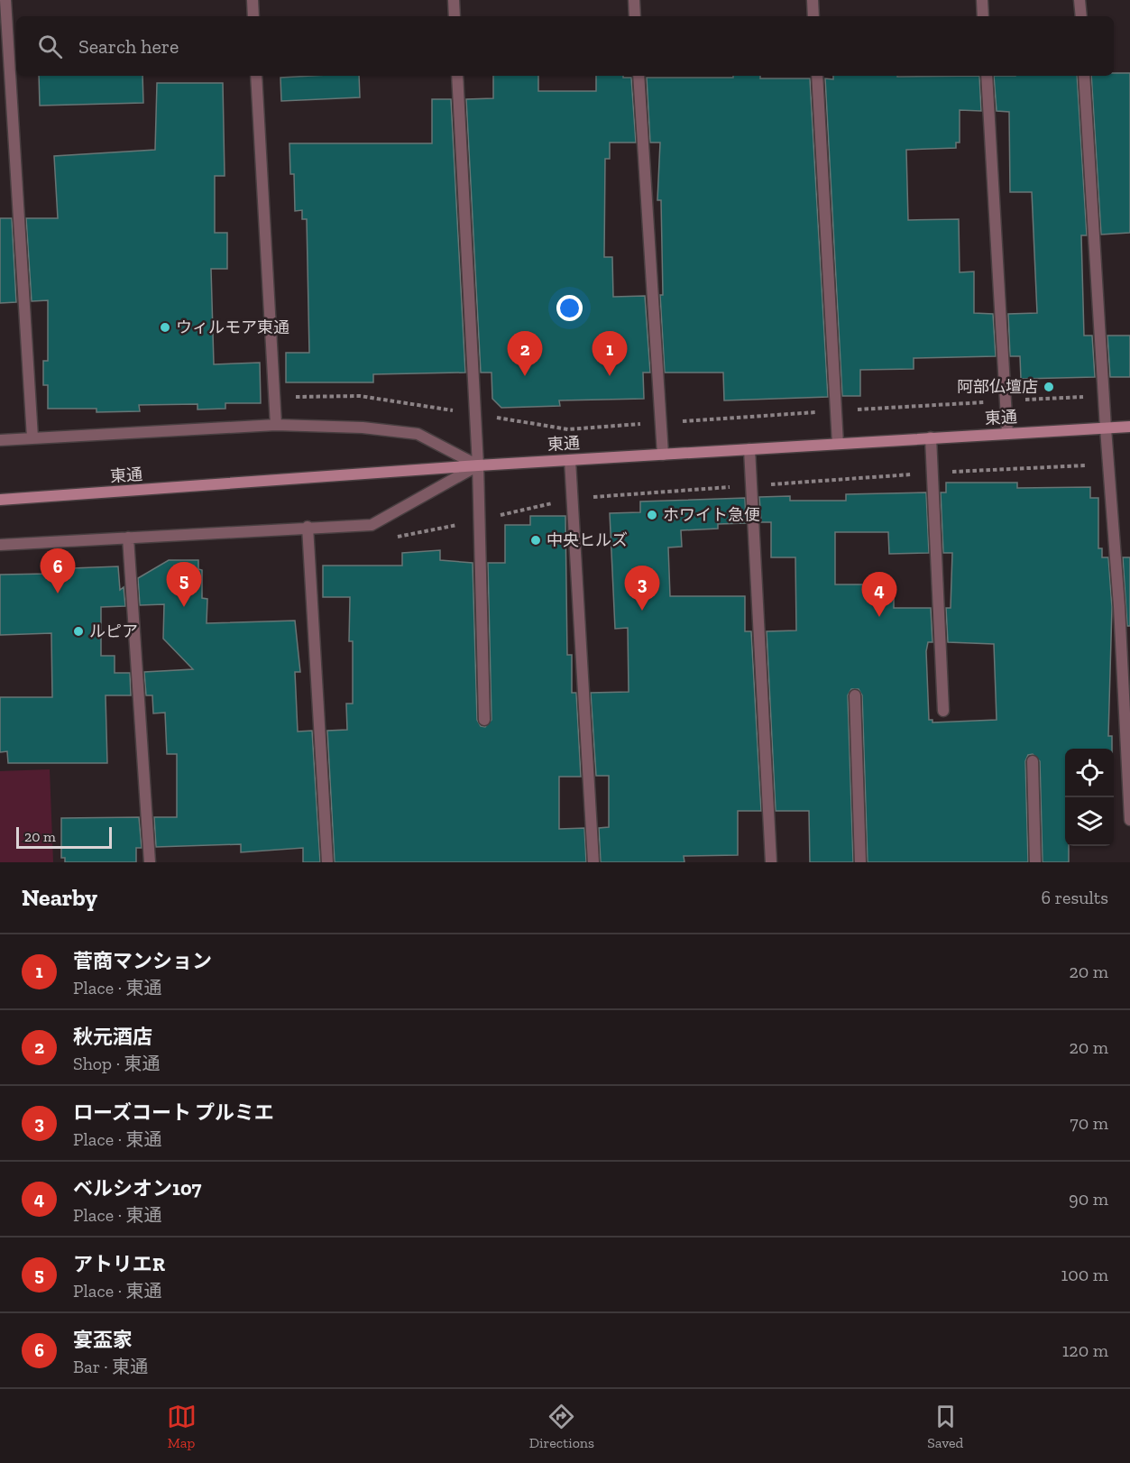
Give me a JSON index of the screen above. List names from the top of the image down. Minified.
{"streets":{"street":["東通"]},"places":["ウィルモア東通","阿部仏壇店","ホワイト急便","中央ヒルズ","ルピア"],"scale_bar":"20 m","page":{"search":"Search here","pins":["1","2","6","5","3","4"],"scale":"20 m","heading":["Nearby","6 results"],"list":[{"mark":"1","name":"菅商マンション","note":"Place · 東通","value":"20 m"},{"mark":"2","name":"秋元酒店","note":"Shop · 東通","value":"20 m"},{"mark":"3","name":"ローズコート プルミエ","note":"Place · 東通","value":"70 m"},{"mark":"4","name":"ベルシオン107","note":"Place · 東通","value":"90 m"},{"mark":"5","name":"アトリエR","note":"Place · 東通","value":"100 m"},{"mark":"6","name":"宴盃家","note":"Bar · 東通","value":"120 m"}],"nav":["Map","Directions","Saved"]}}
